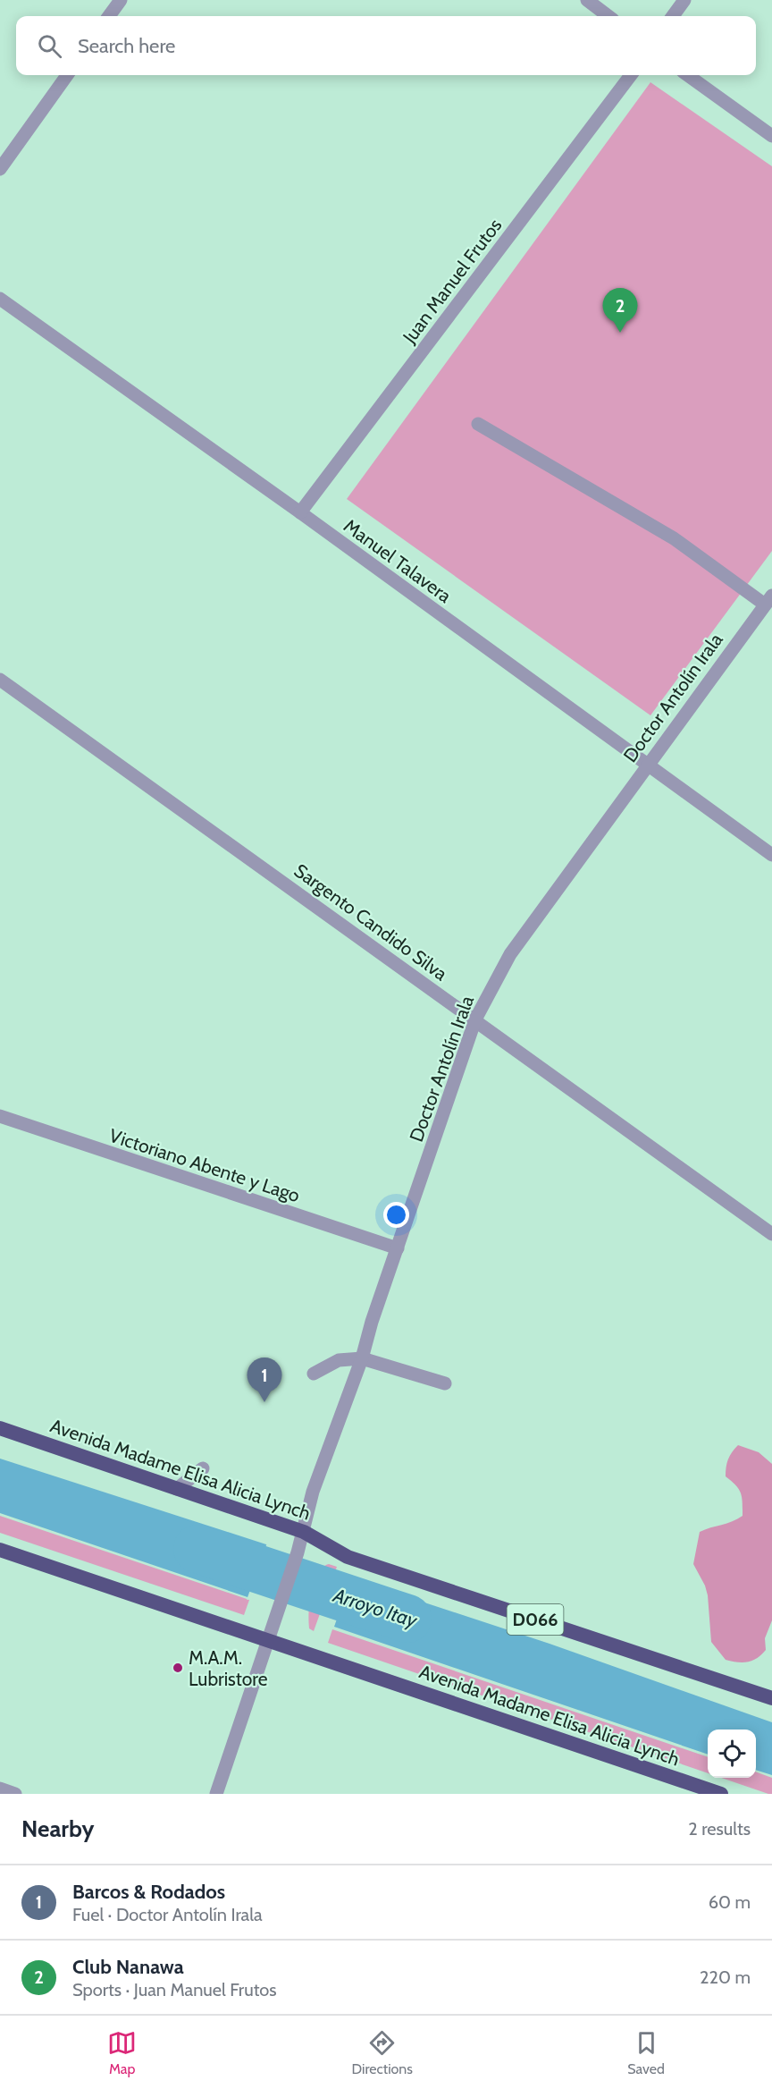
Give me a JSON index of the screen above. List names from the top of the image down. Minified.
{"streets":{"highway":["Avenida Madame Elisa Alicia Lynch","D066"],"street":["Juan Manuel Frutos","Manuel Talavera","Doctor Antolín Irala","Sargento Candido Silva","Victoriano Abente y Lago"]},"crossings":[["Juan Manuel Frutos","Manuel Talavera"],["Manuel Talavera","Doctor Antolín Irala"],["Doctor Antolín Irala","Sargento Candido Silva"],["Doctor Antolín Irala","Victoriano Abente y Lago"],["Doctor Antolín Irala","Avenida Madame Elisa Alicia Lynch"]],"water":["Arroyo Itay"],"places":["M.A.M. Lubristore"],"page":{"search":"Search here","pins":["2","1"],"heading":["Nearby","2 results"],"list":[{"mark":"1","name":"Barcos & Rodados","note":"Fuel · Doctor Antolín Irala","value":"60 m"},{"mark":"2","name":"Club Nanawa","note":"Sports · Juan Manuel Frutos","value":"220 m"}],"nav":["Map","Directions","Saved"]}}
